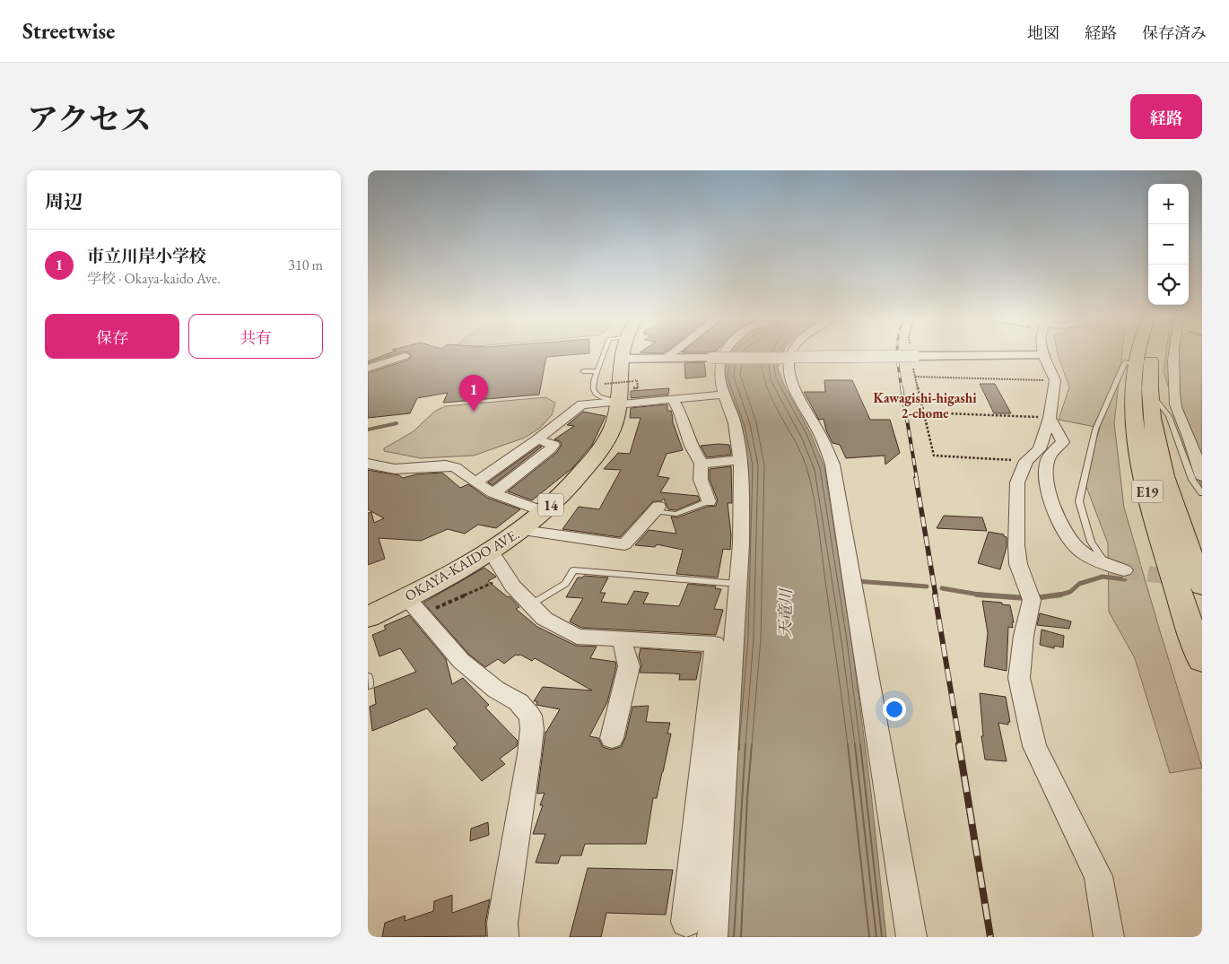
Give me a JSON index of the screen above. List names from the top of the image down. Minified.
{"streets":{"main road":["E19","14","OKAYA-KAIDO AVE."]},"districts":["Kawagishi-higashi 2-chome"],"water":["天竜川"],"page":{"header":"Streetwise","nav":["地図","経路","保存済み"],"title":"アクセス","buttons":["経路",["保存","共有"]],"heading":"周辺","map_buttons":["+","−"],"list":[{"mark":"1","name":"市立川岸小学校","note":"学校 · Okaya-kaido Ave.","value":"310 m"}],"pins":"1"}}
